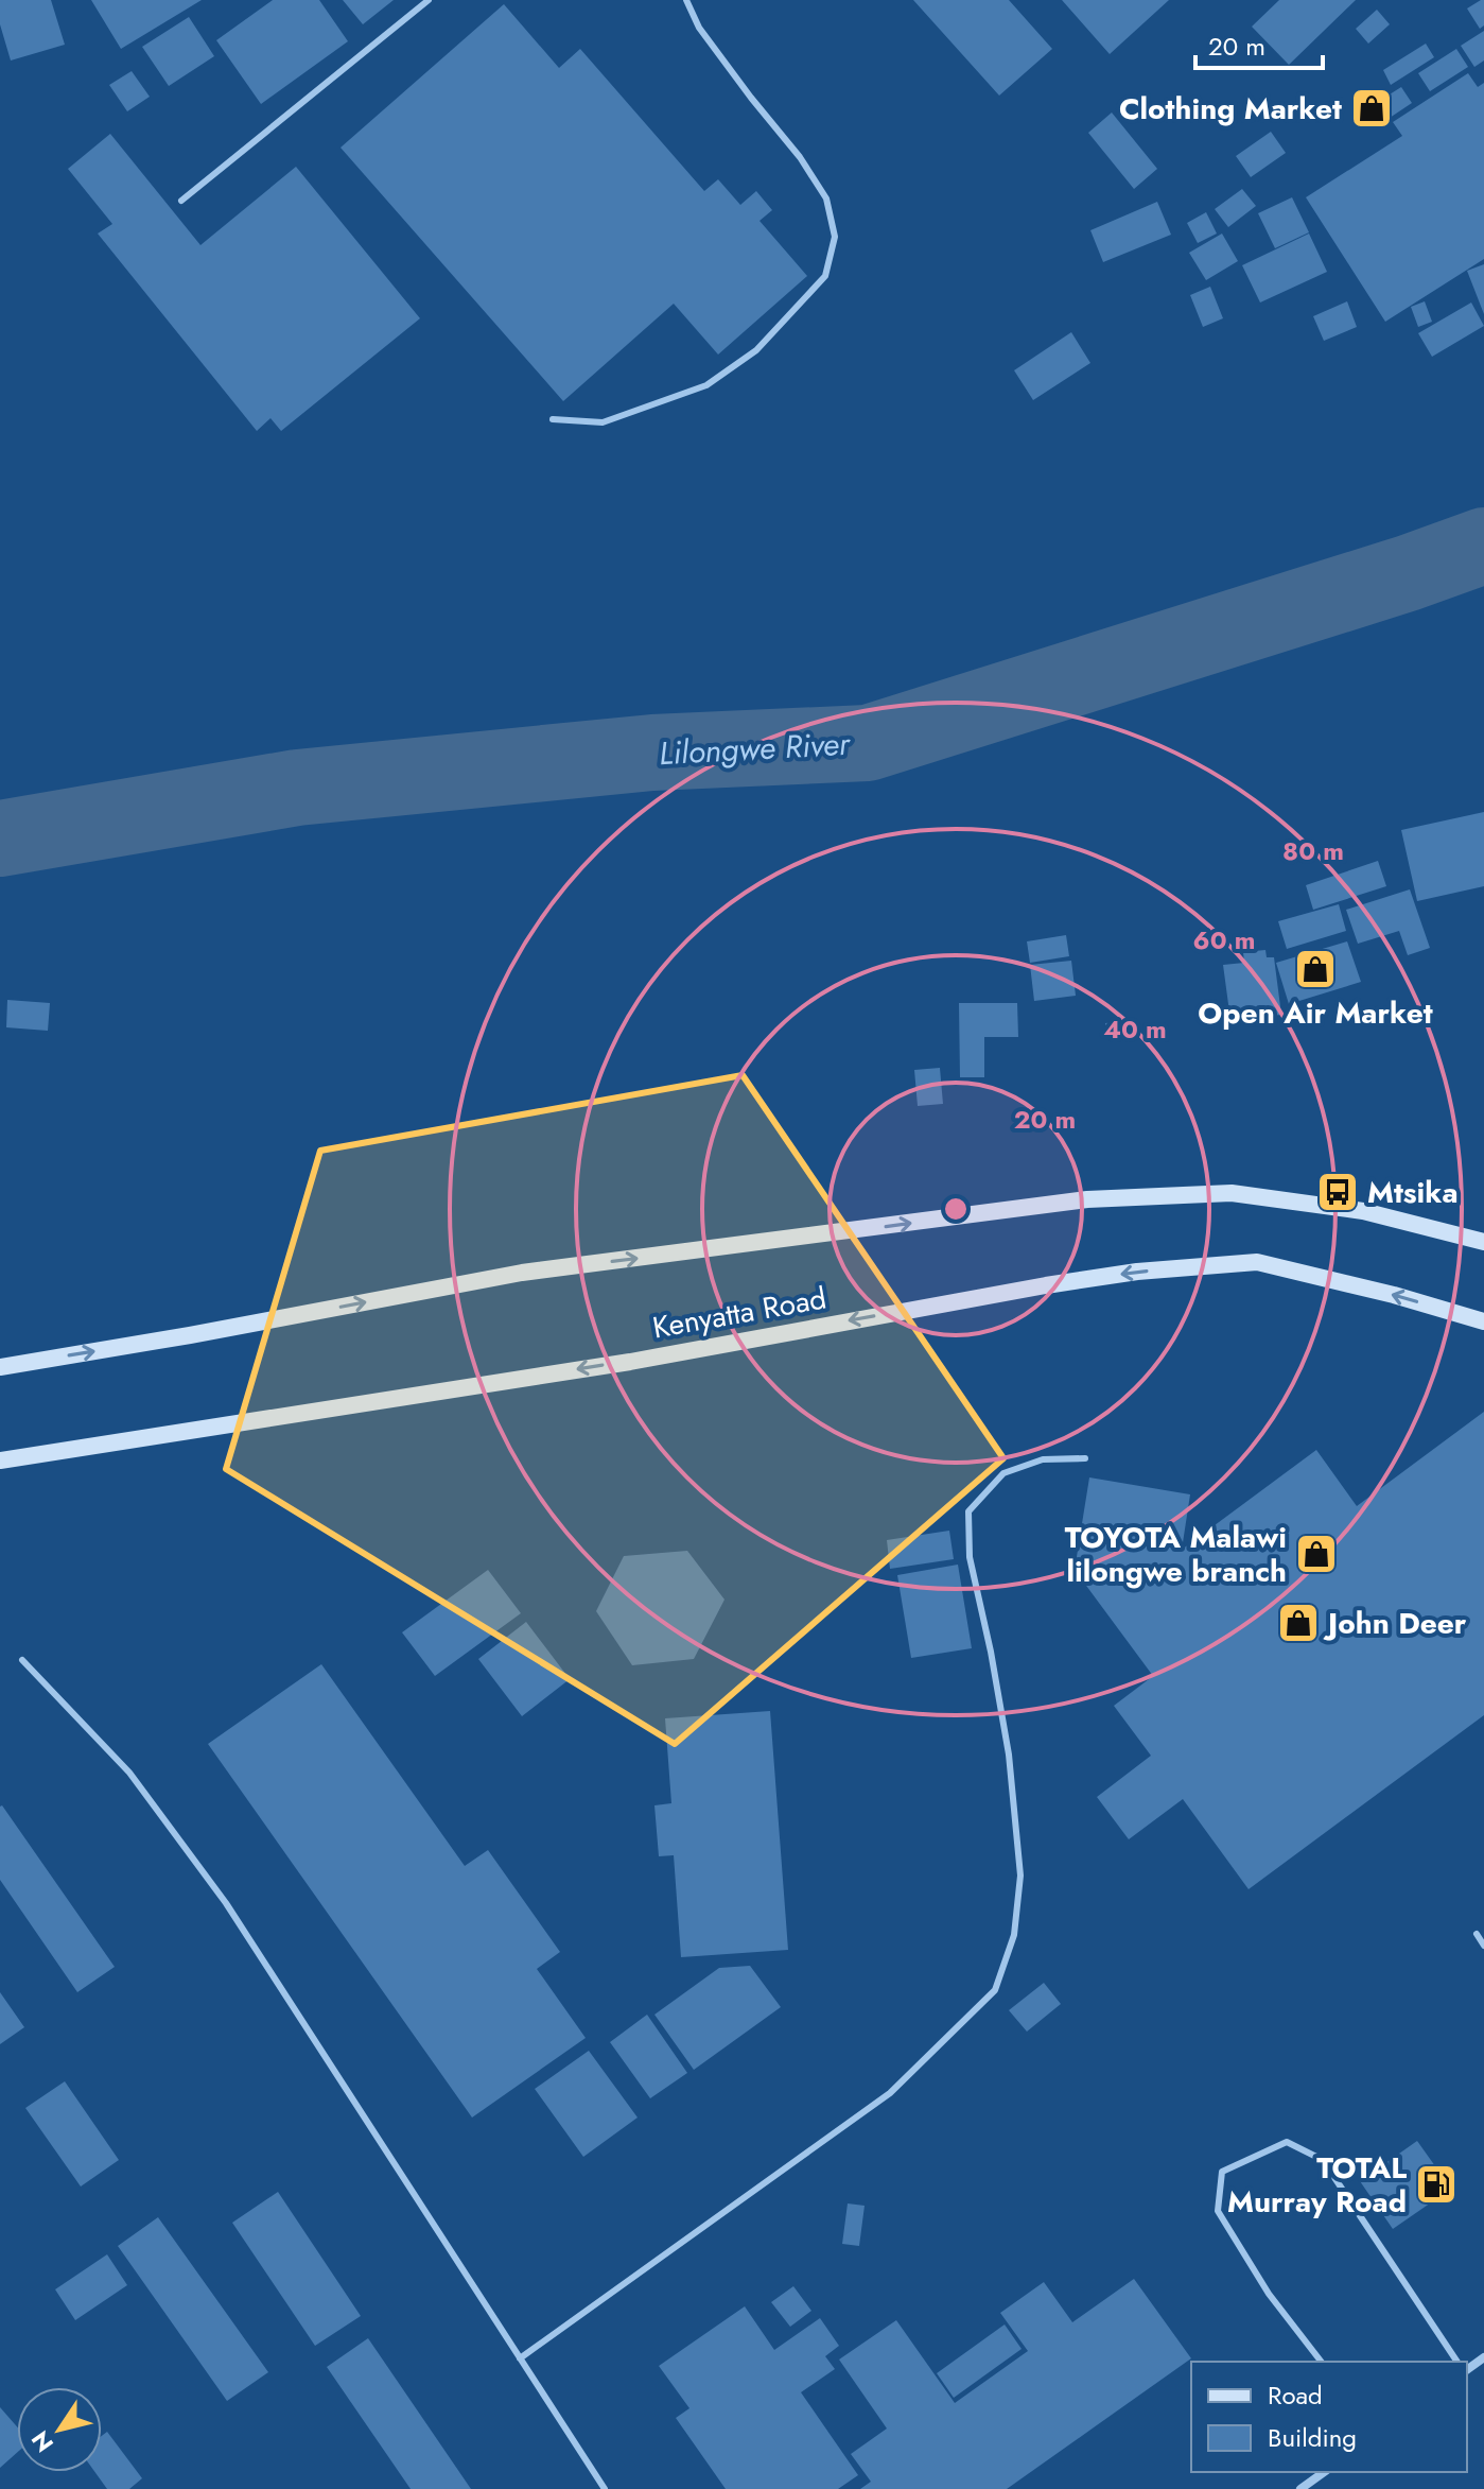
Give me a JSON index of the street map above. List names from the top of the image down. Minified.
{"streets":{"main road":["Kenyatta Road"]},"water":["Lilongwe River"],"places":{"shop":["Clothing Market","Open Air Market","TOYOTA Malawi lilongwe branch","John Deer"],"bus stop":["Mtsika"],"fuel station":["TOTAL Murray Road"]},"legend":["Road","Building"],"scale_bar":"20 m","north":"bottom left","rings":["80 m","60 m","40 m","20 m"]}
